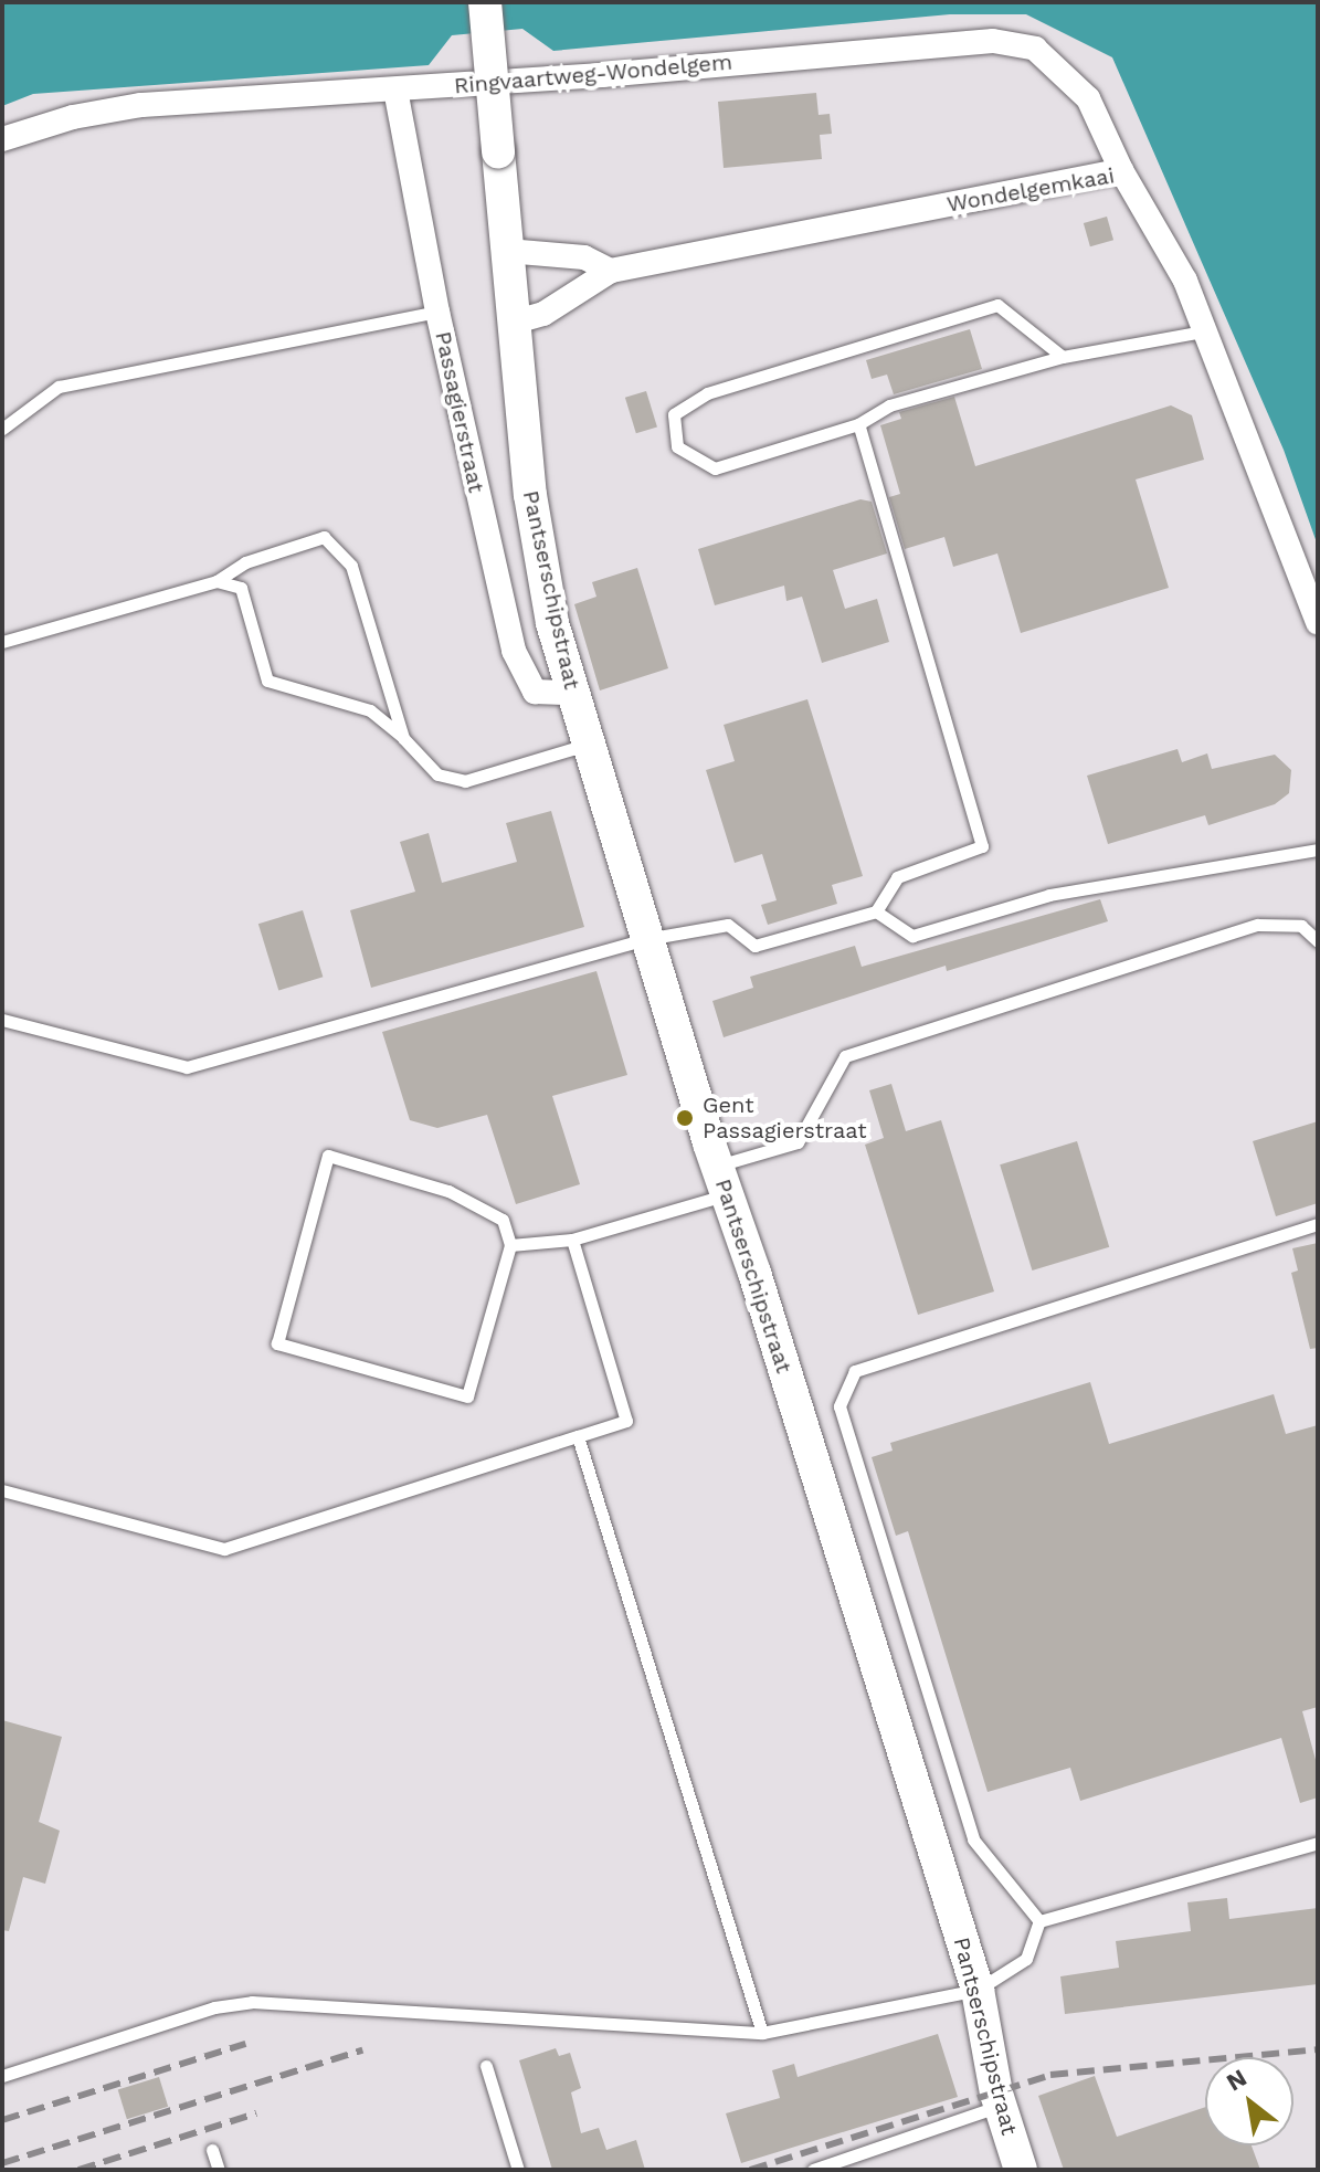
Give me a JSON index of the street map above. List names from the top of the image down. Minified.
{"streets":{"main road":["Pantserschipstraat"],"street":["Ringvaartweg-Wondelgem","Wondelgemkaai","Passagierstraat"]},"crossings":[["Ringvaartweg-Wondelgem","Wondelgemkaai"],["Ringvaartweg-Wondelgem","Passagierstraat"],["Wondelgemkaai","Pantserschipstraat"],["Passagierstraat","Pantserschipstraat"]],"places":["Gent Passagierstraat"],"north":"top left"}
